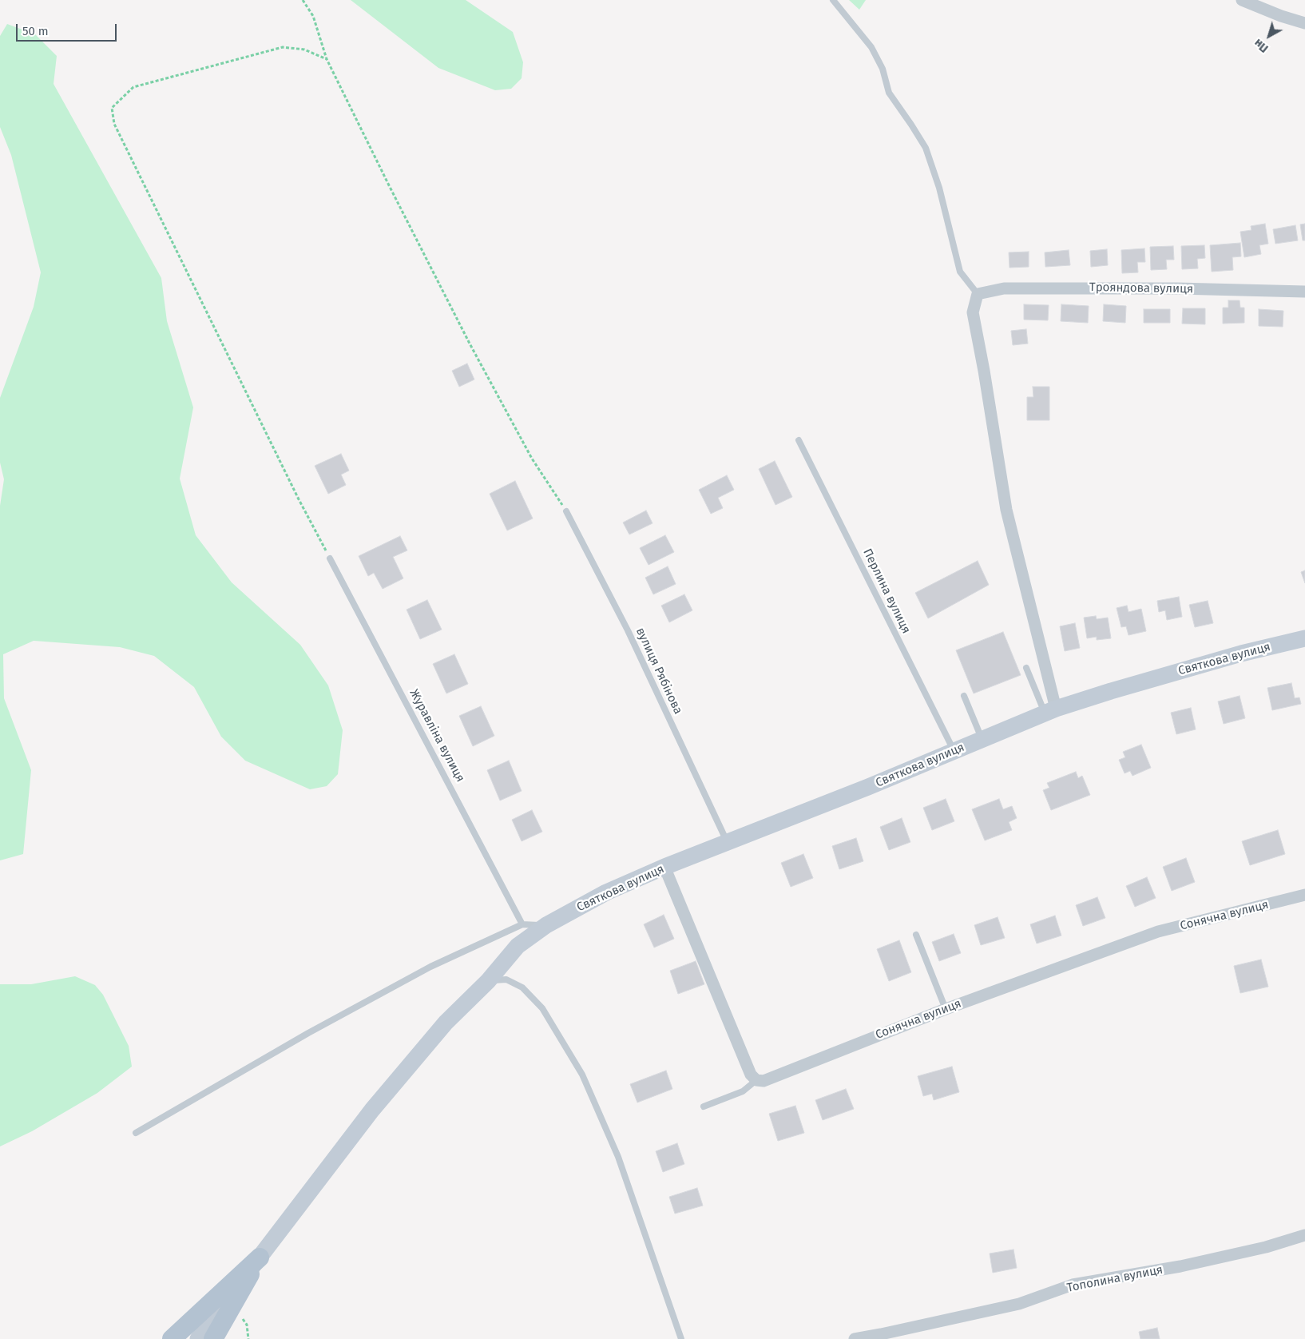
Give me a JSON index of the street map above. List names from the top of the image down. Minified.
{"streets":{"main road":["Святкова вулиця"],"street":["Трояндова вулиця","Сонячна вулиця","Тополина вулиця"],"lane":["Перлина вулиця","вулиця Рябінова","Журавліна вулиця"]},"crossings":[["Перлина вулиця","Святкова вулиця"],["Святкова вулиця","вулиця Рябінова"]],"scale_bar":"50 m","north":"bottom left"}
